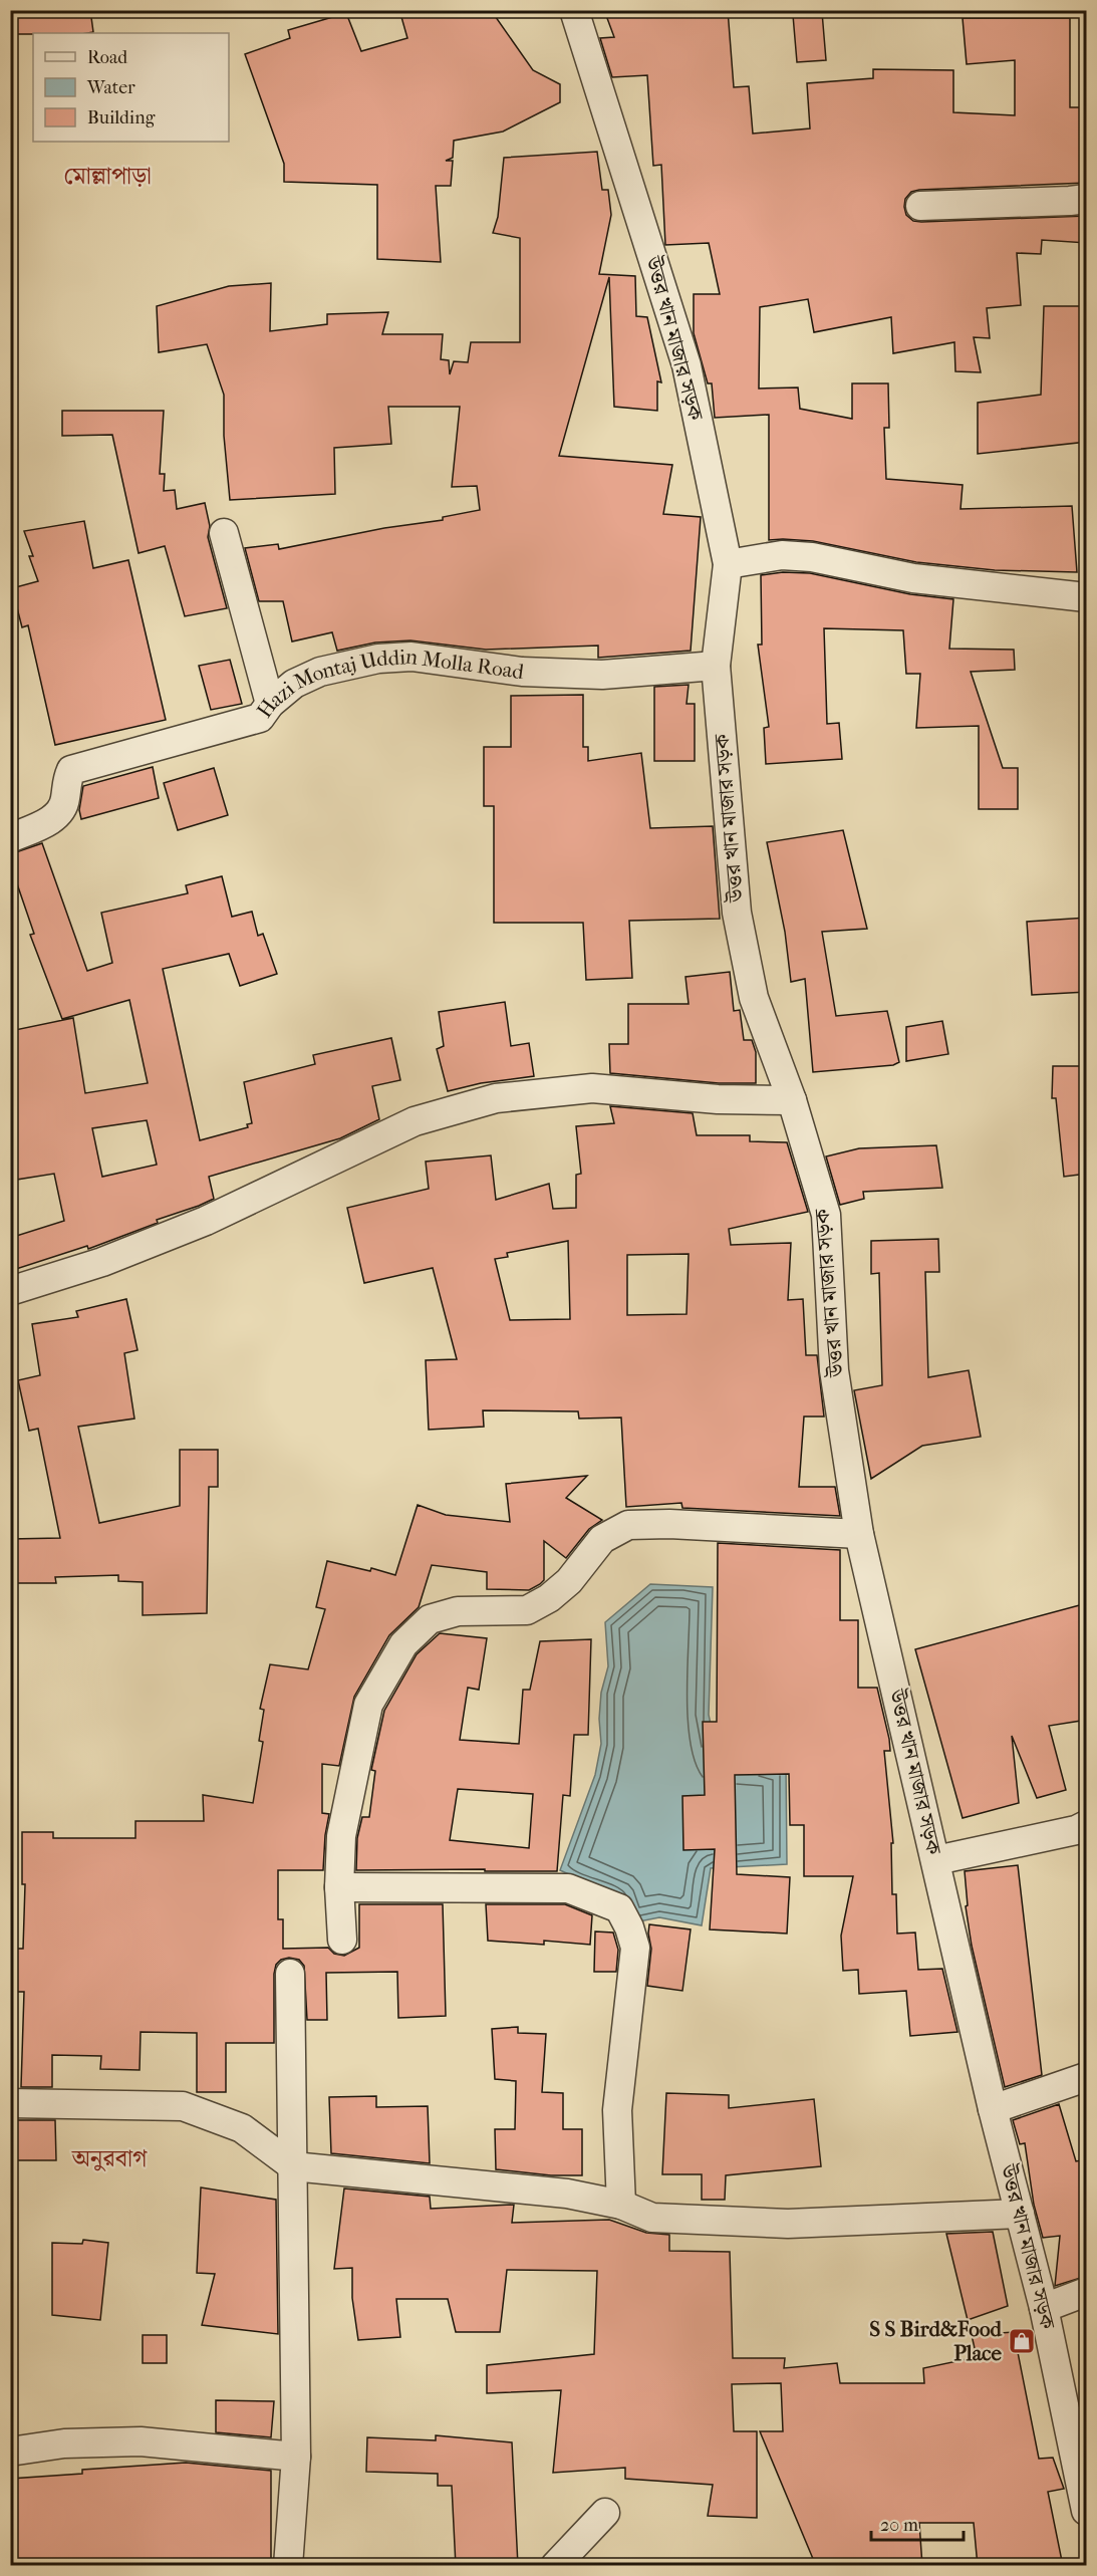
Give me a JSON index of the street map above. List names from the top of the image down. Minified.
{"streets":{"street":["উত্তর খান মাজার সড়ক","Hazi Montaj Uddin Molla Road"]},"crossings":[["উত্তর খান মাজার সড়ক","Hazi Montaj Uddin Molla Road"]],"districts":["মোল্লাপাড়া","অনুরবাগ"],"places":{"shop":["S S Bird&Food Place"]},"legend":["Road","Water","Building"],"scale_bar":"20 m"}
